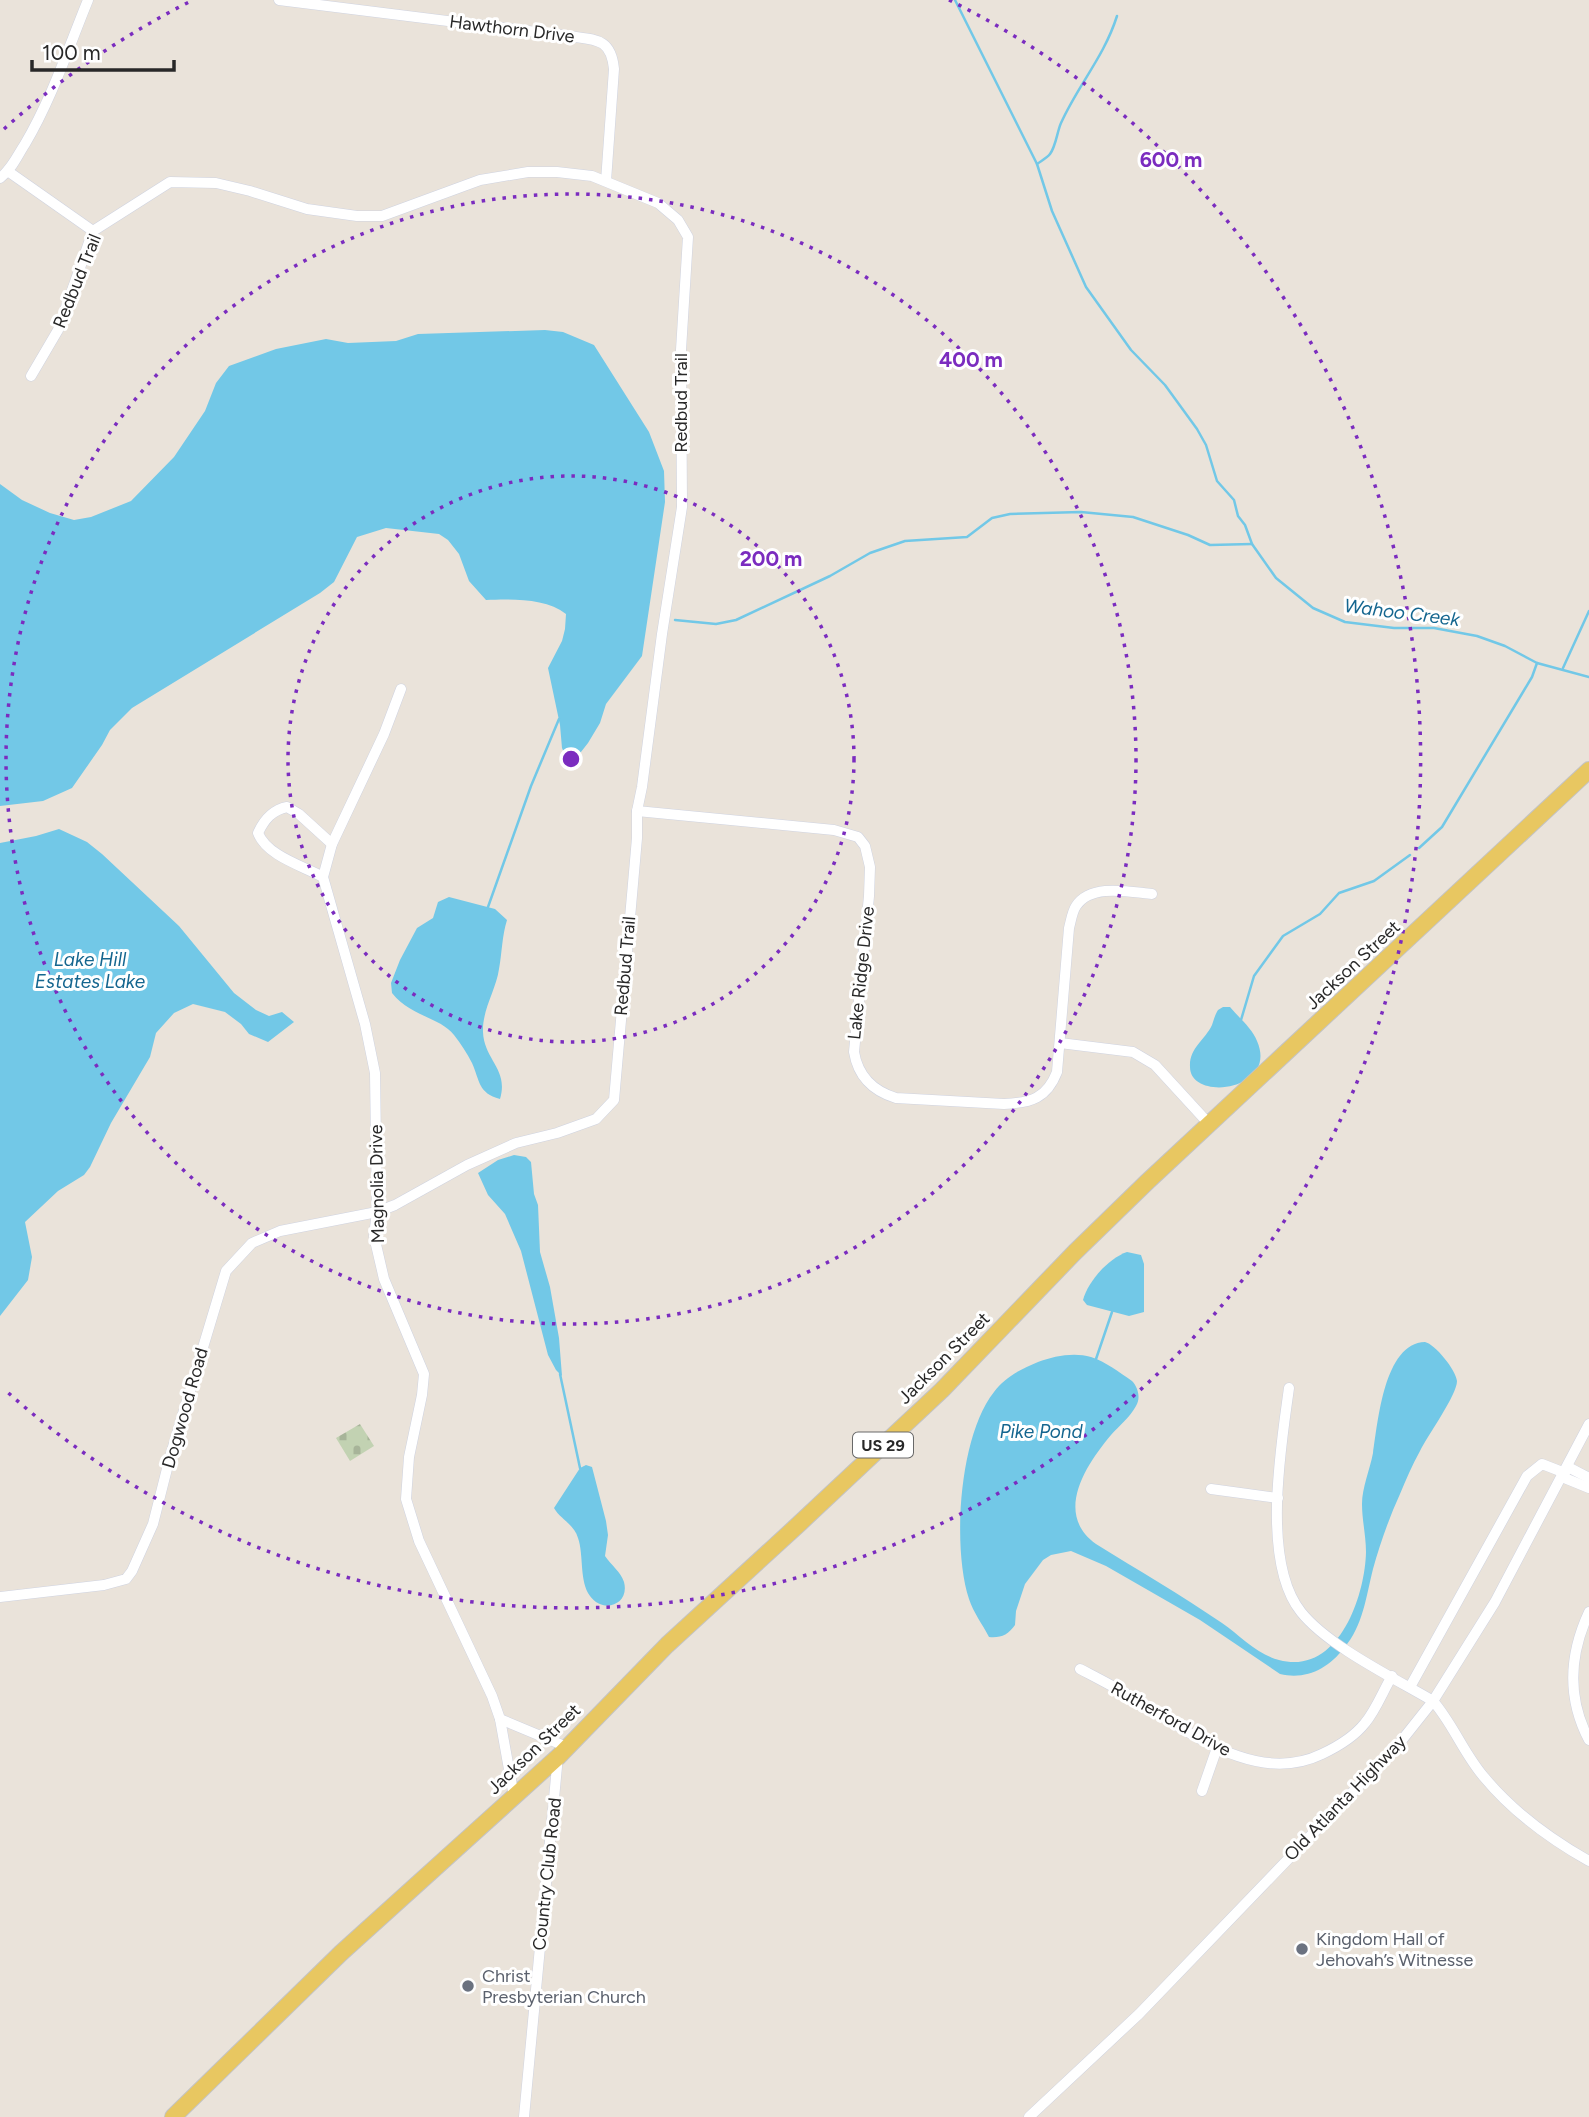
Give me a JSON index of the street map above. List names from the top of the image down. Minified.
{"streets":{"main road":["Jackson Street","US 29"],"street":["Hawthorn Drive","Redbud Trail","Lake Ridge Drive","Magnolia Drive","Dogwood Road","Rutherford Drive","Old Atlanta Highway","Country Club Road"]},"crossings":[["Hawthorn Drive","Redbud Trail"],["Redbud Trail","Lake Ridge Drive"],["Redbud Trail","Magnolia Drive"],["Redbud Trail","Dogwood Road"],["Jackson Street","Magnolia Drive"],["Jackson Street","Country Club Road"],["Magnolia Drive","Dogwood Road"]],"water":["Wahoo Creek","Lake Hill Estates Lake","Pike Pond"],"places":["Kingdom Hall of Jehovah’s Witnesse","Christ Presbyterian Church"],"scale_bar":"100 m","rings":["600 m","400 m","200 m"]}
